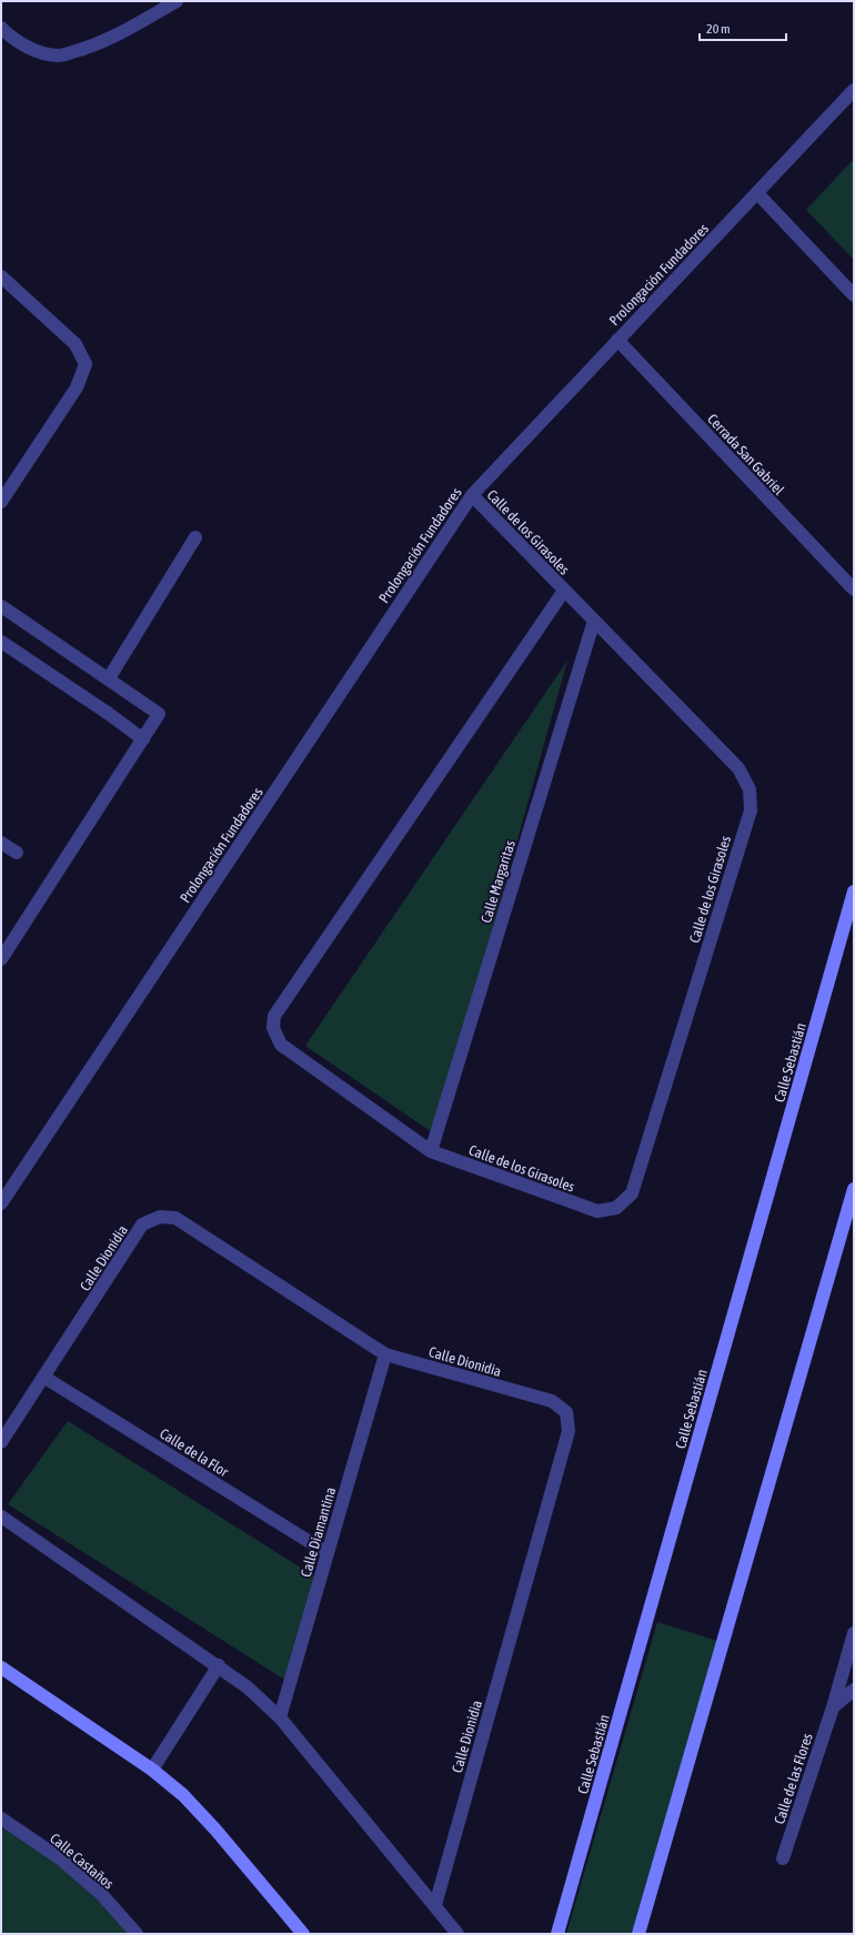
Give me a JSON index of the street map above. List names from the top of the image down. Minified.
{"streets":{"main road":["Calle Sebastián"],"street":["Prolongación Fundadores","Cerrada San Gabriel","Calle de los Girasoles","Calle Margaritas","Calle Dionidia","Calle de la Flor","Calle Diamantina","Calle de las Flores","Calle Castaños"]},"crossings":[["Prolongación Fundadores","Cerrada San Gabriel"],["Prolongación Fundadores","Calle de los Girasoles"],["Calle de los Girasoles","Calle Margaritas"],["Calle Dionidia","Calle de la Flor"],["Calle Dionidia","Calle Diamantina"],["Calle de la Flor","Calle Diamantina"]],"scale_bar":"20 m"}
